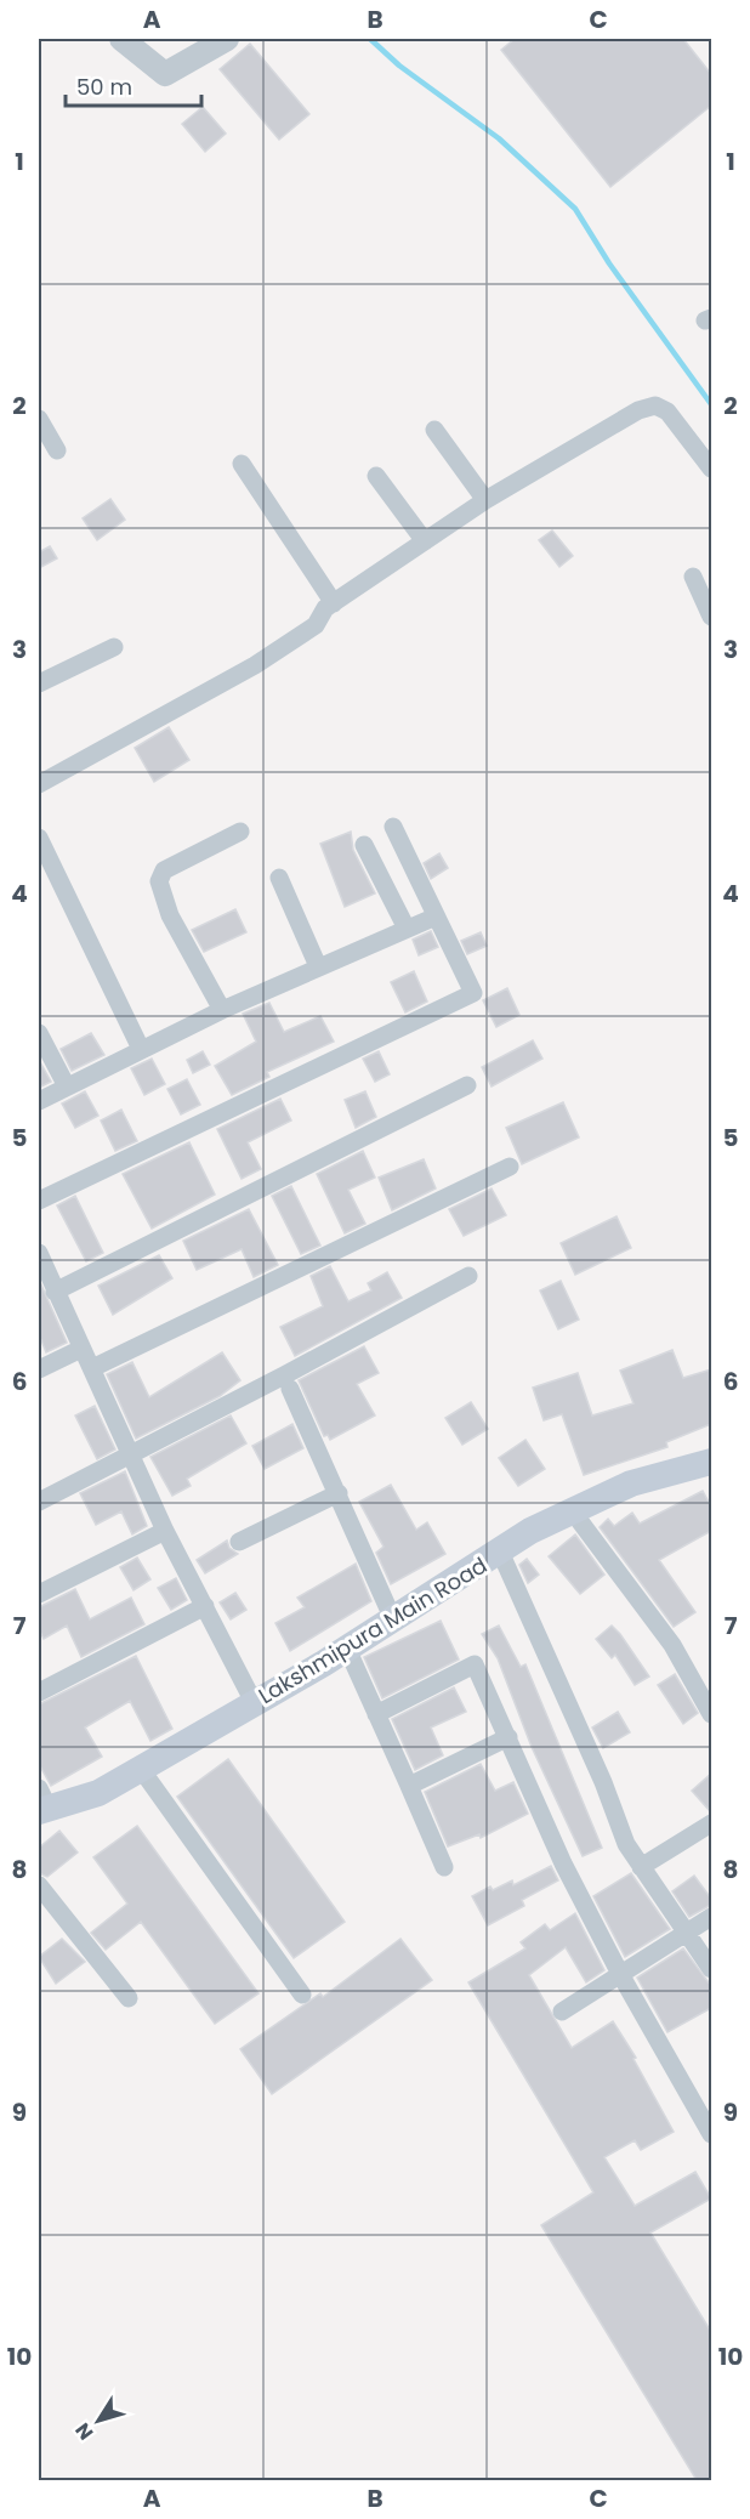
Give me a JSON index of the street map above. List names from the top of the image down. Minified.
{"streets":{"main road":["Lakshmipura Main Road"]},"scale_bar":"50 m","north":"bottom left","grid":{"columns":["A","B","C"],"rows":["1","2","3","4","5","6","7","8","9","10"]}}
